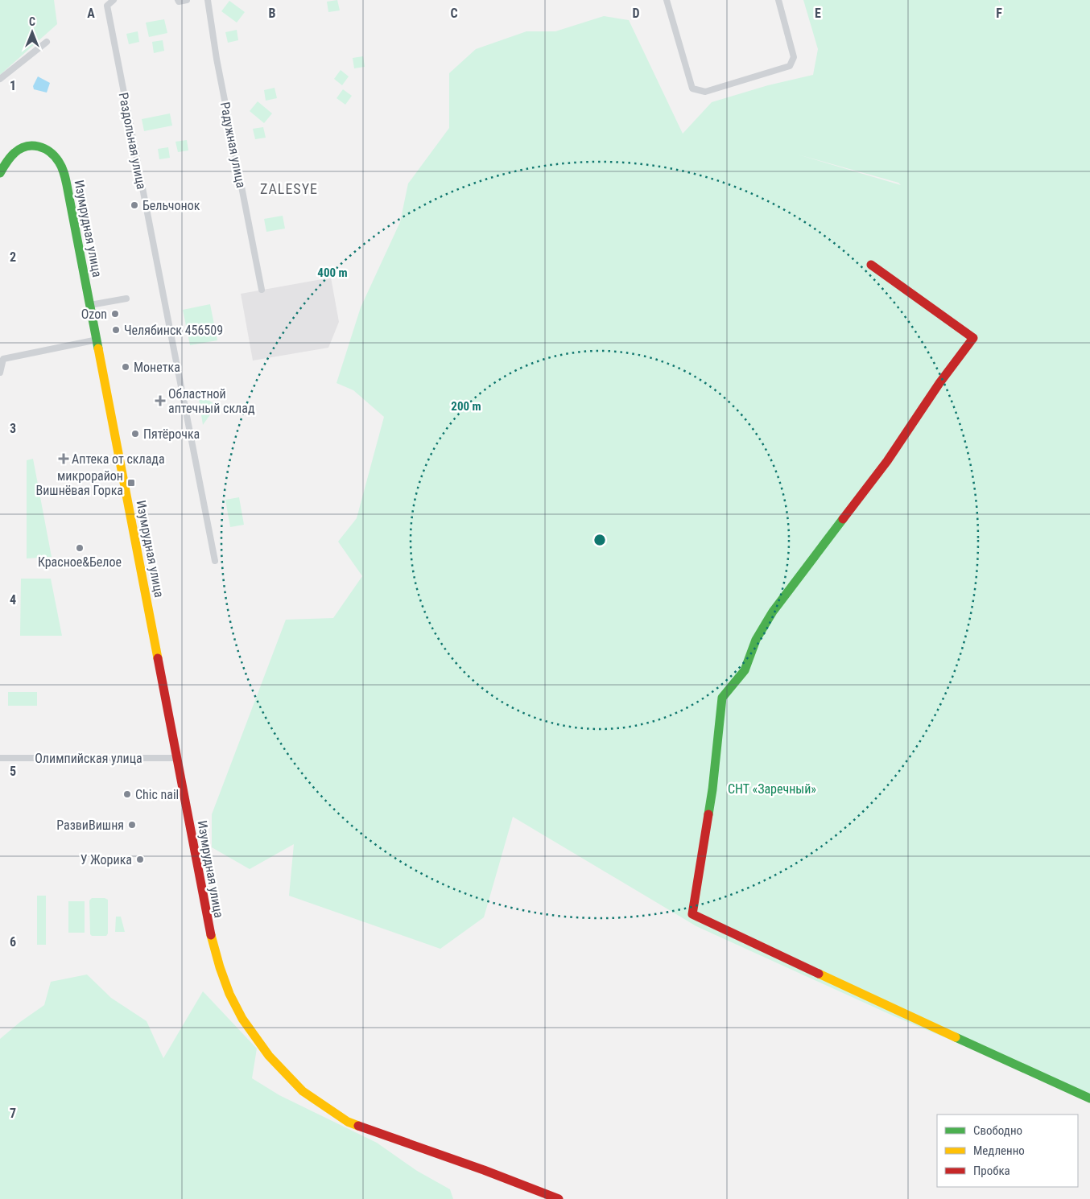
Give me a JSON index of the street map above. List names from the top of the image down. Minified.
{"streets":{"street":["Раздольная улица","Радужная улица","Изумрудная улица","Олимпийская улица"]},"crossings":[["Изумрудная улица","Олимпийская улица"]],"districts":["ZALESYE"],"parks":["СНТ «Заречный»"],"places":{"other":["Бельчонок","Ozon","Челябинск 456509","Монетка","Пятёрочка","Красное&Белое","Chic nail","РазвиВишня","У Жорика"],"health":["Областной аптечный склад","Аптека от склада"],"transit":["микрорайон Вишнёвая Горка"]},"legend":["Свободно","Медленно","Пробка"],"north":"top","grid":{"columns":["A","B","C","D","E","F"],"rows":["1","2","3","4","5","6","7"]},"rings":["400 m","200 m"]}
